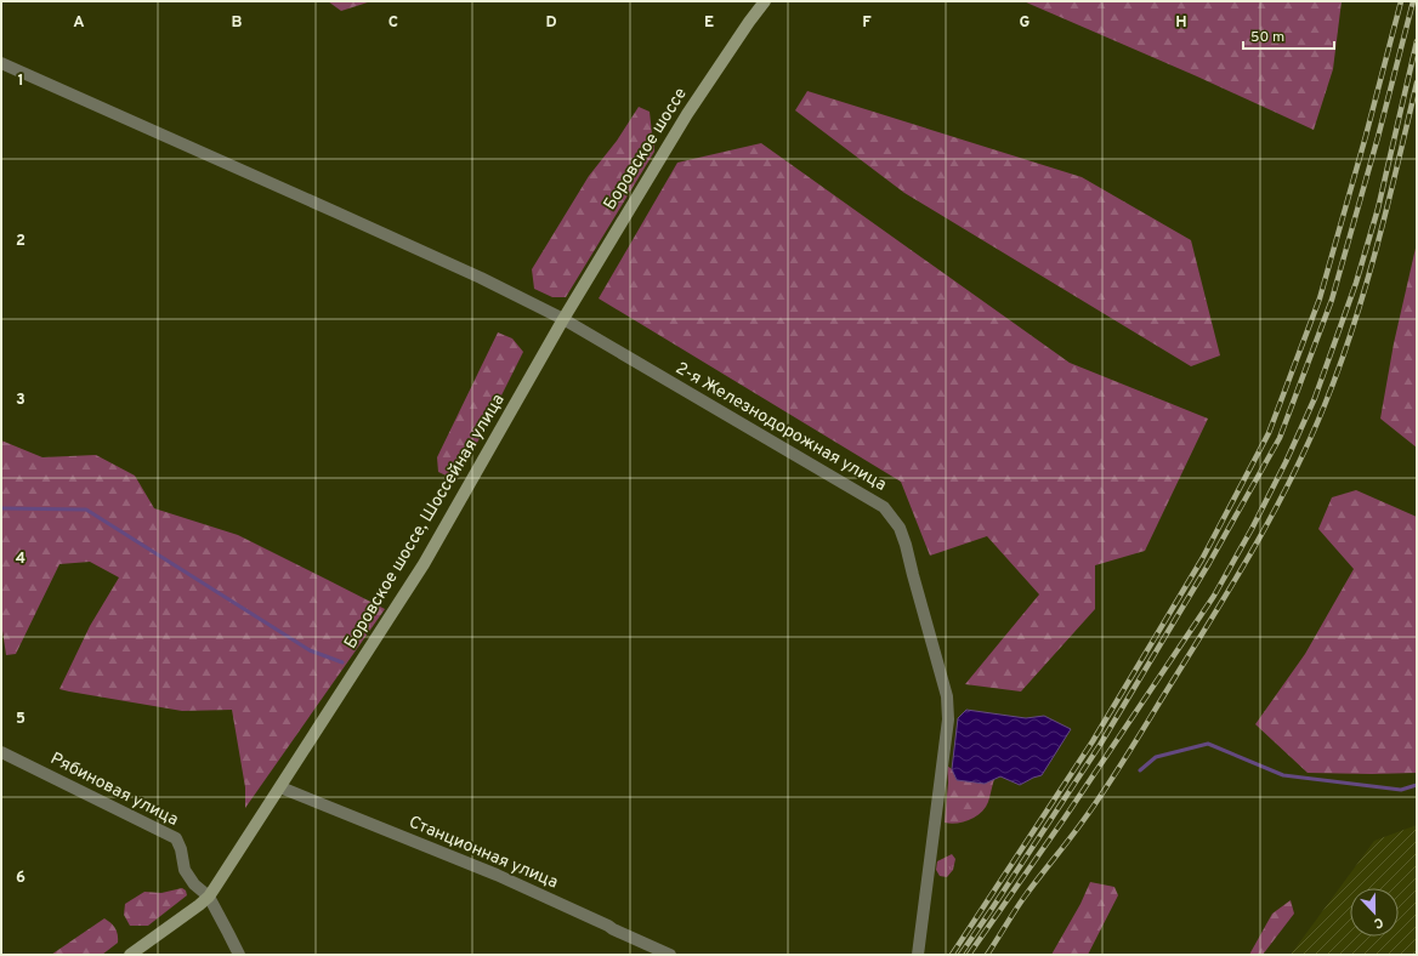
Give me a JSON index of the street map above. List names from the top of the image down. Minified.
{"streets":{"main road":["Боровское шоссе","Боровское шоссе, Шоссейная улица"],"street":["2-я Железнодорожная улица","Рябиновая улица","Станционная улица"]},"crossings":[["Боровское шоссе","2-я Железнодорожная улица"],["Боровское шоссе","Боровское шоссе, Шоссейная улица"],["2-я Железнодорожная улица","Боровское шоссе, Шоссейная улица"],["Боровское шоссе, Шоссейная улица","Станционная улица"]],"scale_bar":"50 m","north":"bottom","grid":{"columns":["A","B","C","D","E","F","G","H"],"rows":["1","2","3","4","5","6"]}}
